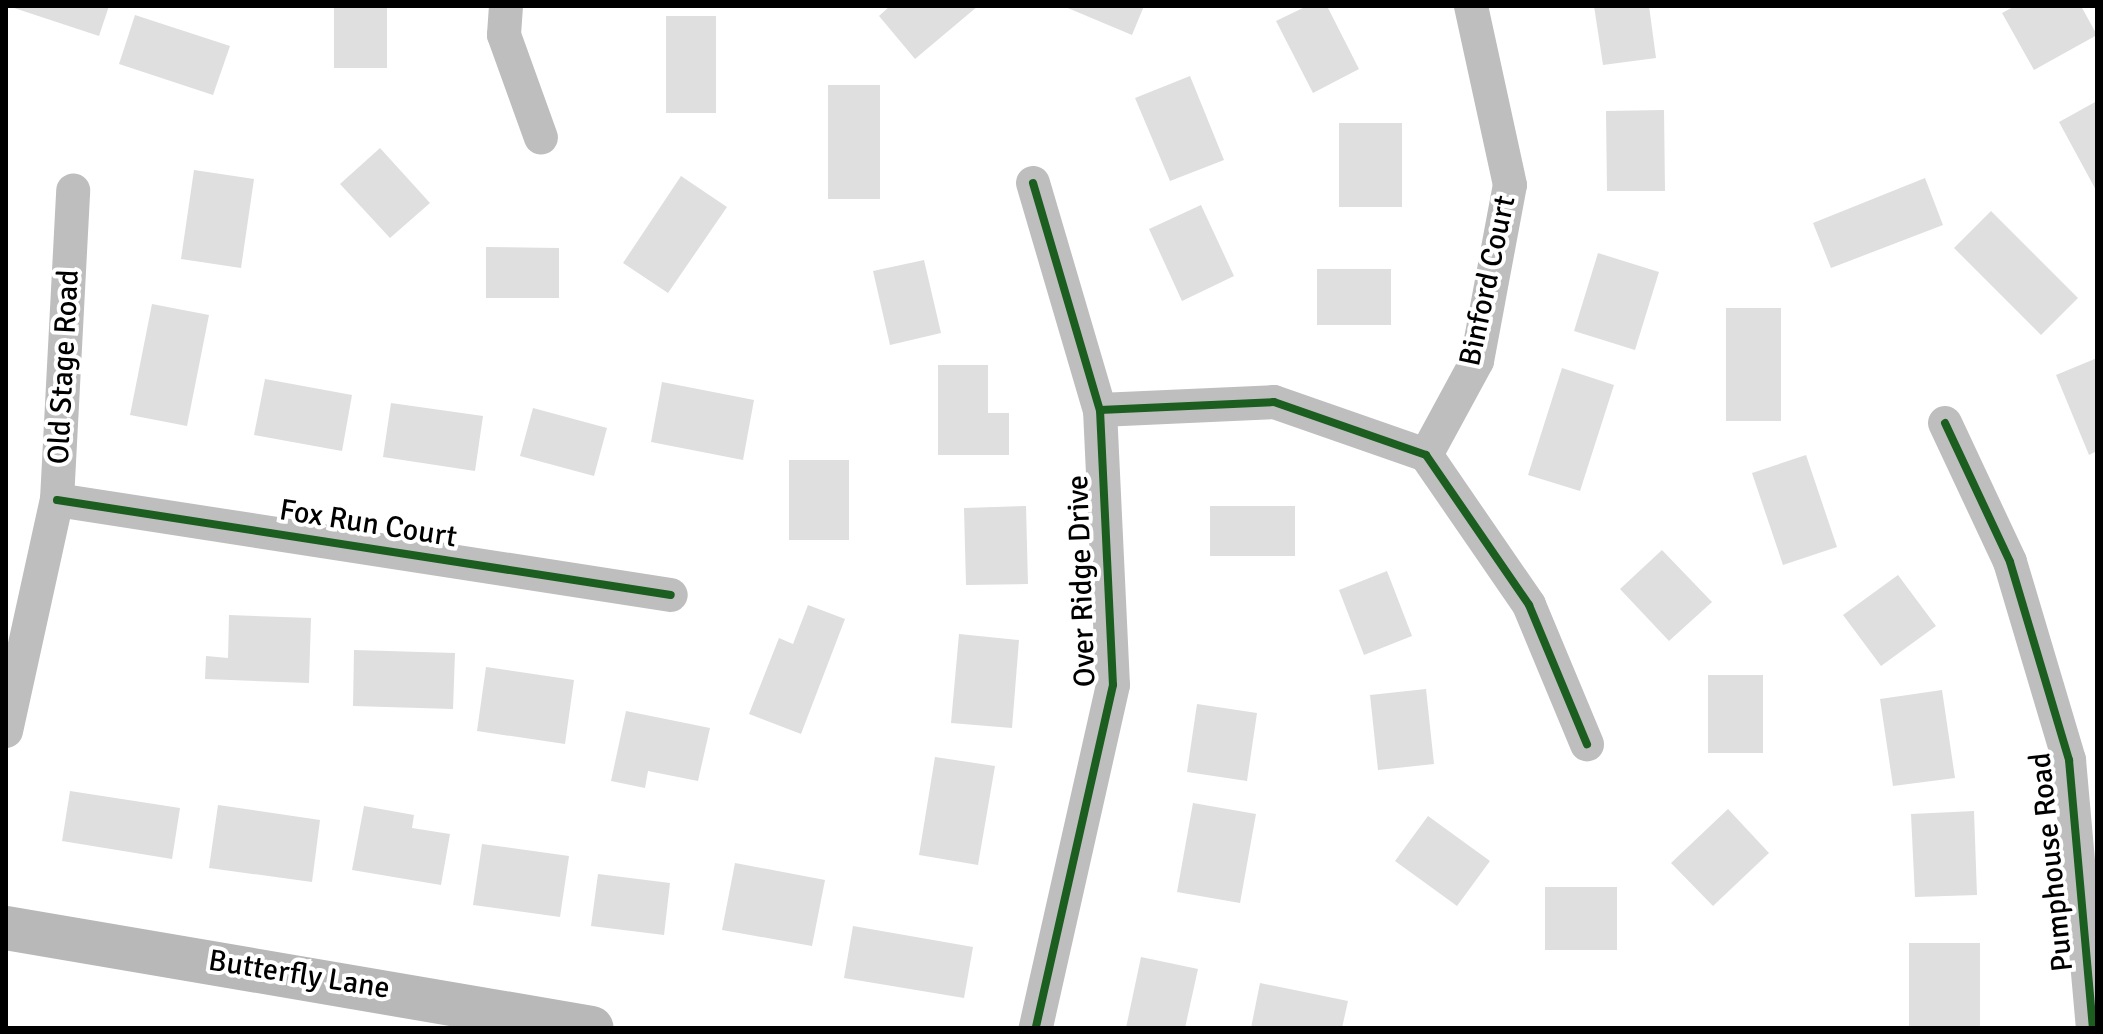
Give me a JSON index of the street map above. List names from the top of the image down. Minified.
{"streets":{"street":["Binford Court","Old Stage Road","Fox Run Court","Over Ridge Drive","Pumphouse Road","Butterfly Lane"]},"crossings":[["Old Stage Road","Fox Run Court"]]}
